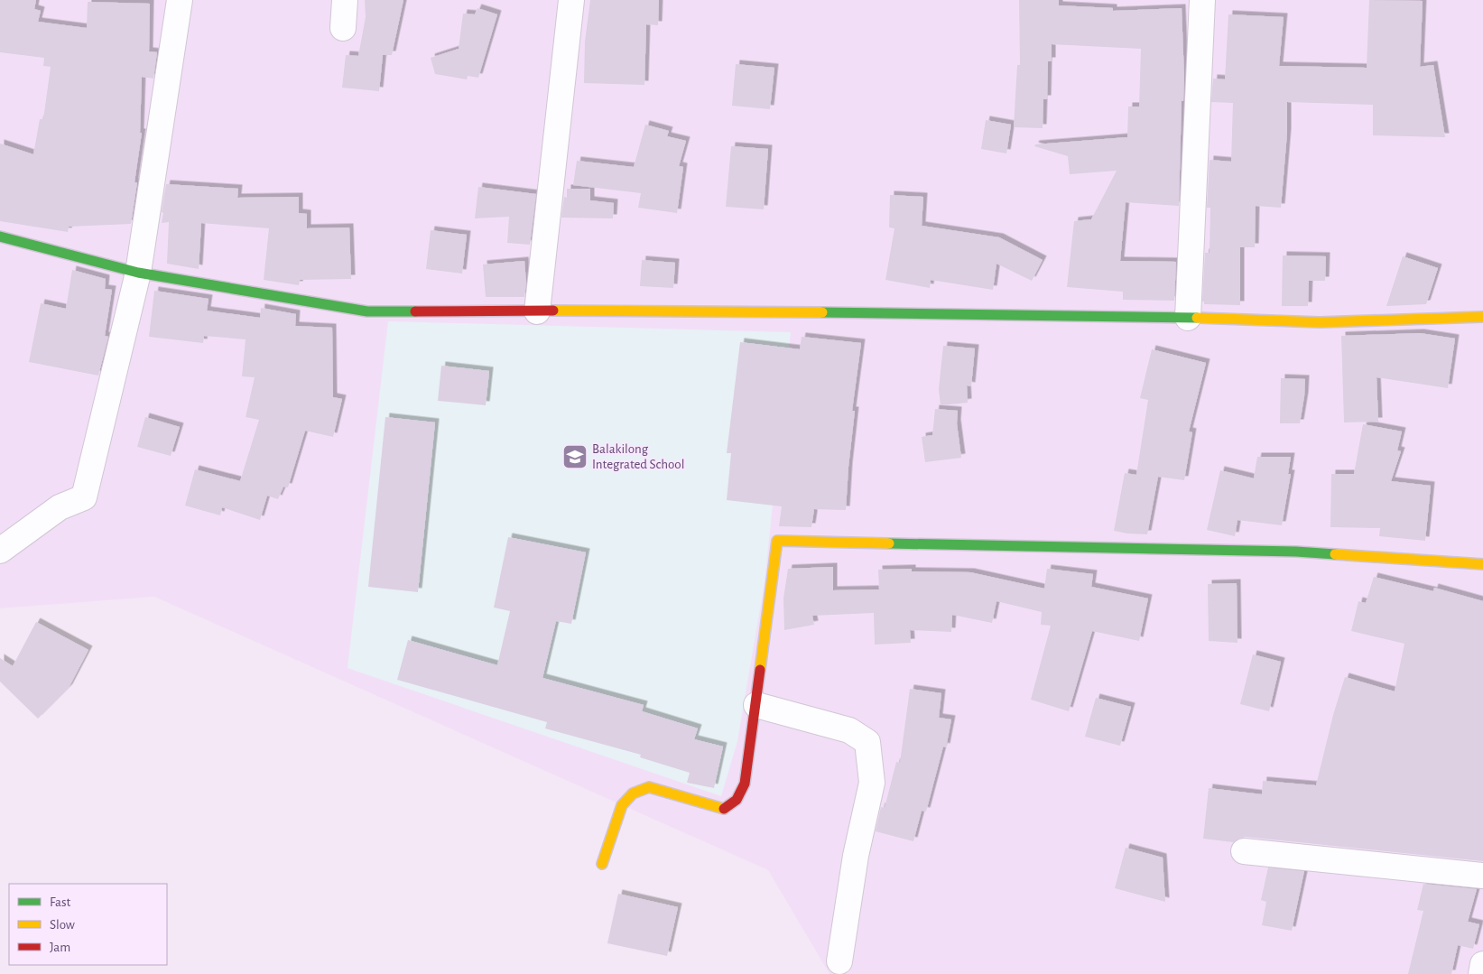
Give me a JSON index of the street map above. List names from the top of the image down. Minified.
{"places":{"school or university":["Balakilong Integrated School"]},"legend":["Fast","Slow","Jam"]}
